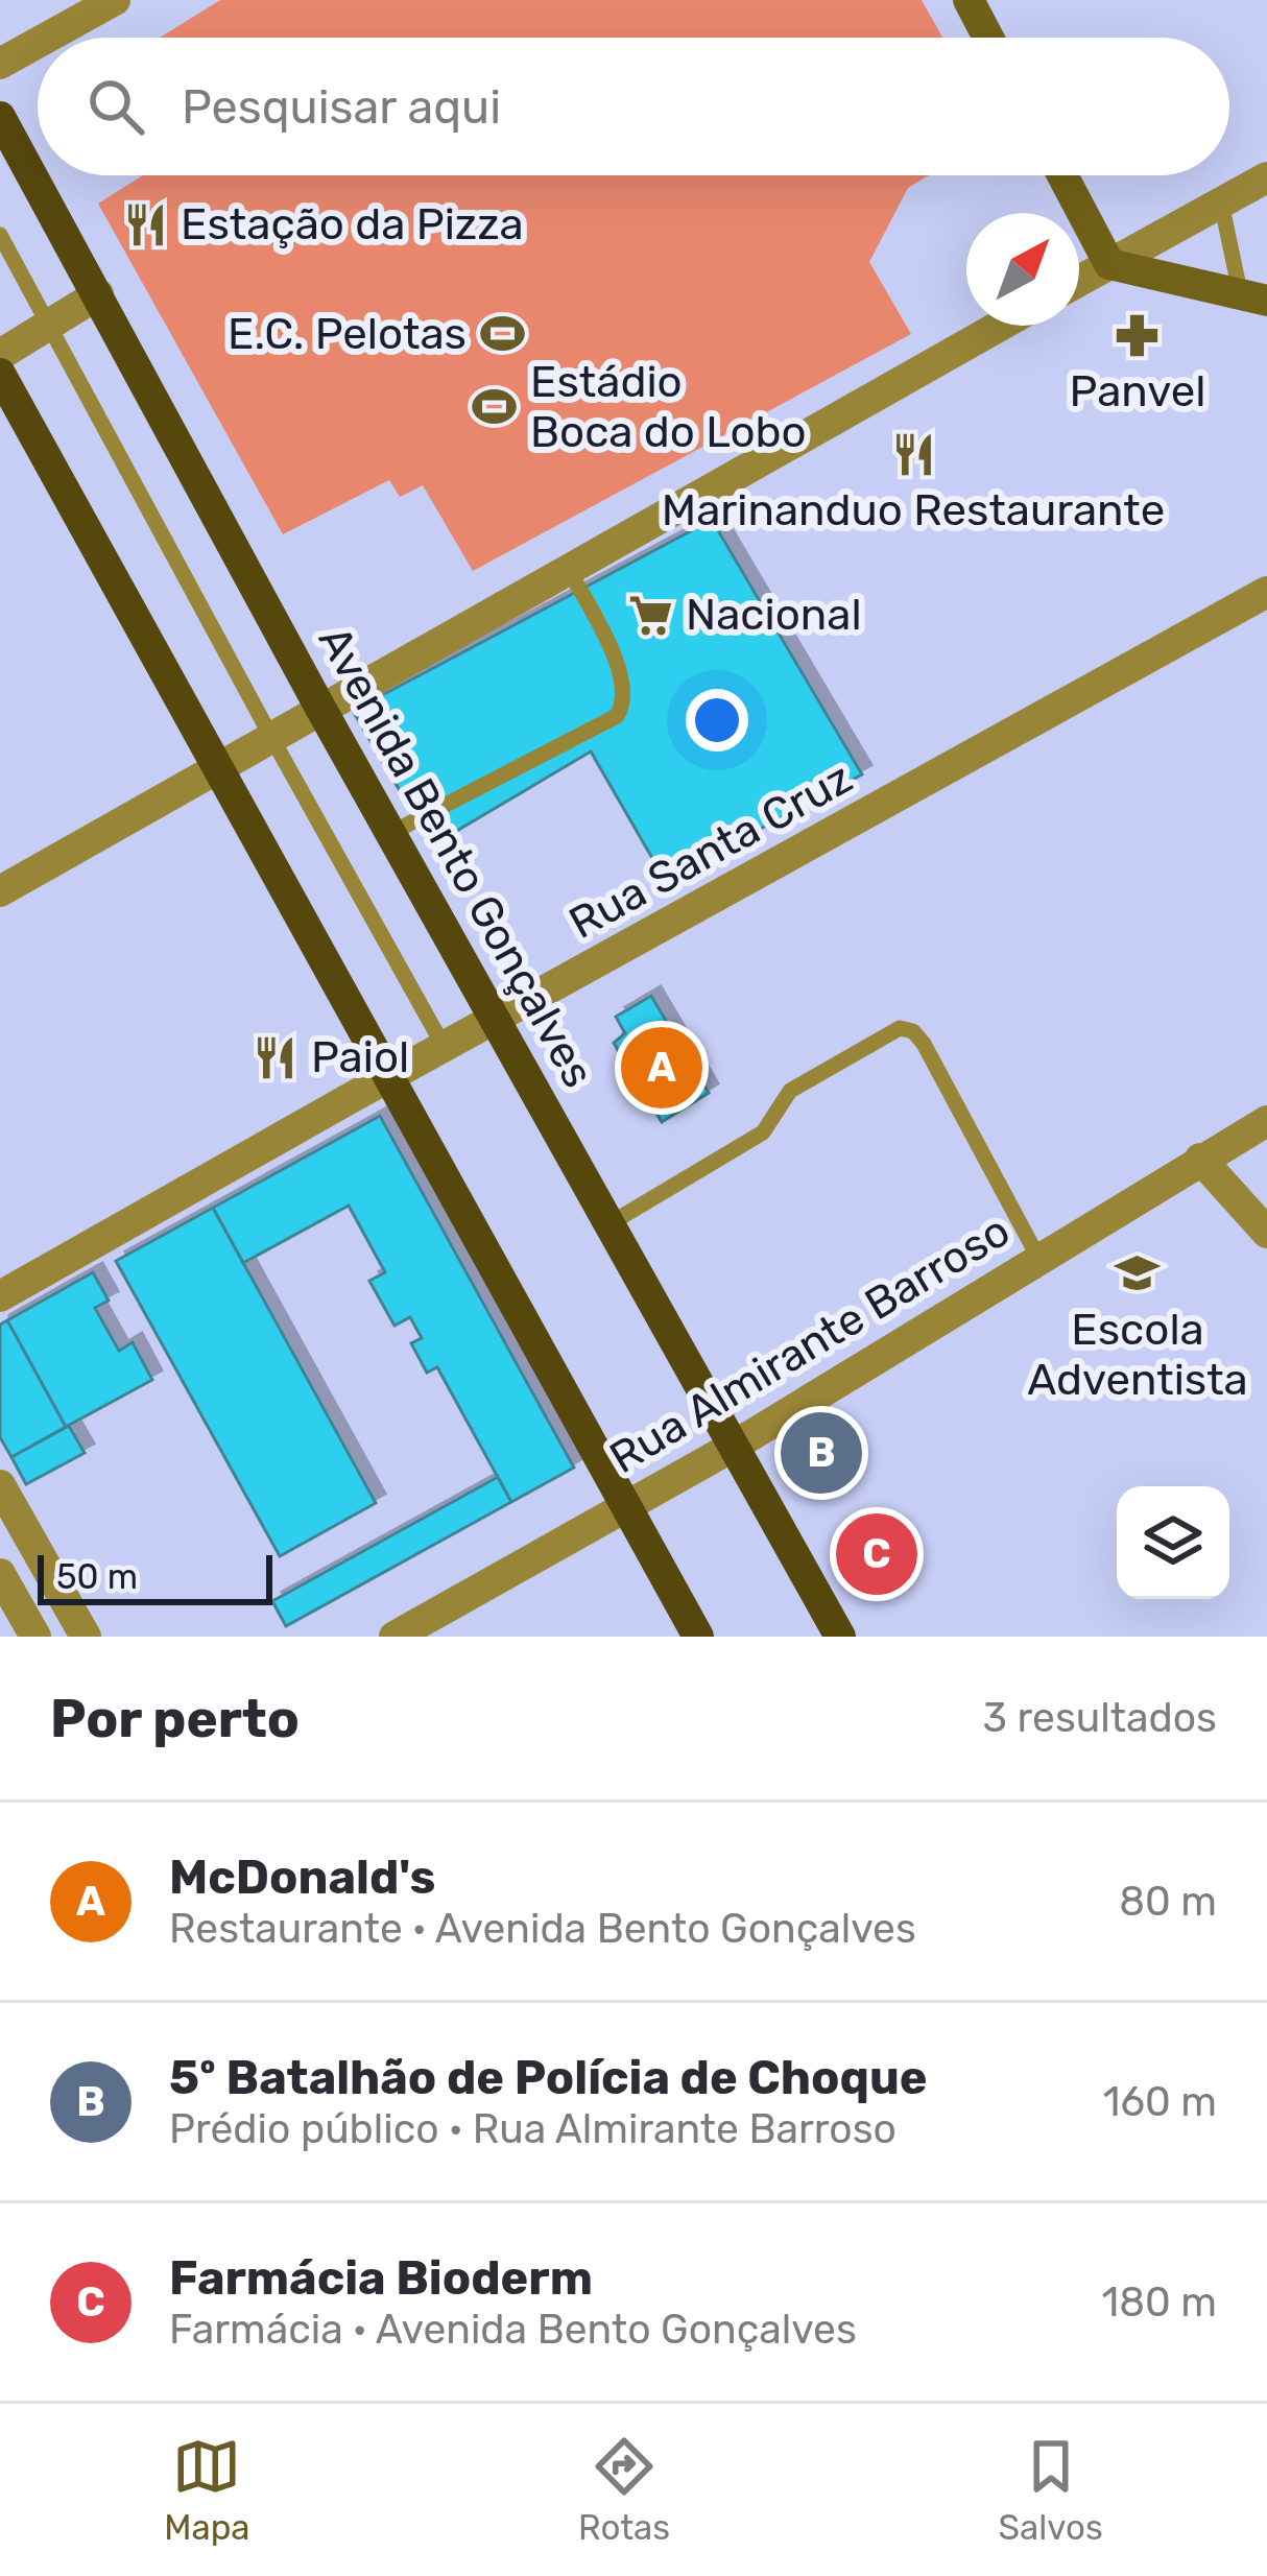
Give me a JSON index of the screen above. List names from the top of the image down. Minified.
{"streets":{"main road":["Avenida Bento Gonçalves"],"street":["Rua Santa Cruz","Rua Almirante Barroso"]},"crossings":[["Rua Santa Cruz","Avenida Bento Gonçalves"],["Avenida Bento Gonçalves","Rua Almirante Barroso"]],"places":{"restaurant":["Estação da Pizza","Marinanduo Restaurante","Paiol"],"sports":["E.C. Pelotas","Estádio Boca do Lobo"],"pharmacy":["Panvel"],"supermarket":["Nacional"],"school or university":["Escola Adventista"]},"scale_bar":"50 m","north":"top right","page":{"search":"Pesquisar aqui","pins":["A","B","C"],"scale":"50 m","heading":["Por perto","3 resultados"],"list":[{"mark":"A","name":"McDonald's","note":"Restaurante · Avenida Bento Gonçalves","value":"80 m"},{"mark":"B","name":"5º Batalhão de Polícia de Choque","note":"Prédio público · Rua Almirante Barroso","value":"160 m"},{"mark":"C","name":"Farmácia Bioderm","note":"Farmácia · Avenida Bento Gonçalves","value":"180 m"}],"nav":["Mapa","Rotas","Salvos"]}}
